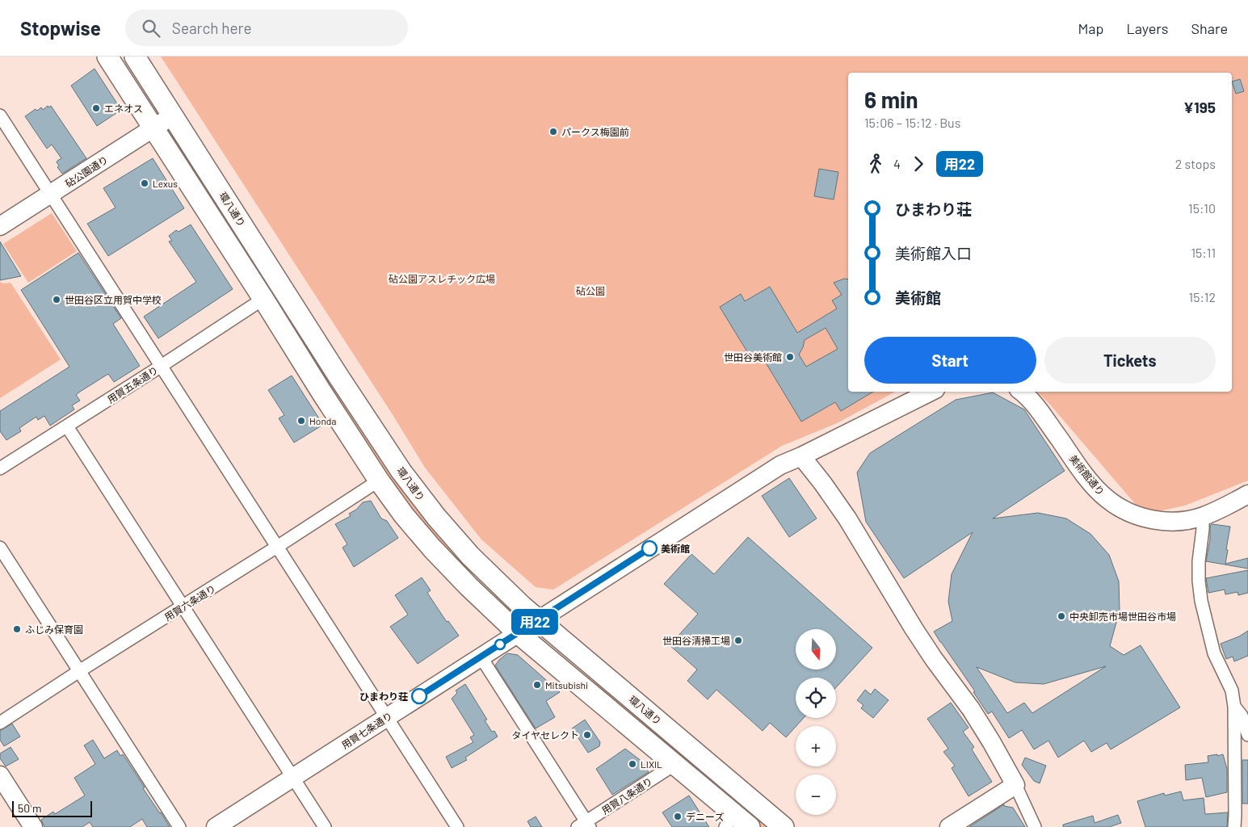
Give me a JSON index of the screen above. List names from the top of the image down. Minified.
{"streets":{"main road":["環八通り"],"street":["砧公園通り","用賀五条通り","美術館通り","用賀六条通り","用賀七条通り","用賀八条通り"]},"crossings":[["砧公園通り","環八通り"],["環八通り","用賀七条通り"]],"parks":["砧公園アスレチック広場","砧公園"],"places":["エネオス","パークス梅園前","Lexus","世田谷区立用賀中学校","世田谷美術館","Honda","美術館","中央卸売市場世田谷市場","ふじみ保育園","世田谷清掃工場","Mitsubishi","ひまわり荘","タイヤセレクト","LIXIL","デニーズ"],"lines":["bus line 用22"],"scale_bar":"50 m","north":"bottom","page":{"header":"Stopwise","search":"Search here","nav":["Map","Layers","Share"],"on_map":"用22","heading":["6 min","15:06 – 15:12 · Bus","¥195"],"legs":["4","用22","2 stops"],"list":[{"name":"ひまわり荘","value":"15:10"},{"name":"美術館入口","value":"15:11"},{"name":"美術館","value":"15:12"}],"buttons":["Start","Tickets"],"map_buttons":["+","−"],"scale":"50 m"}}
